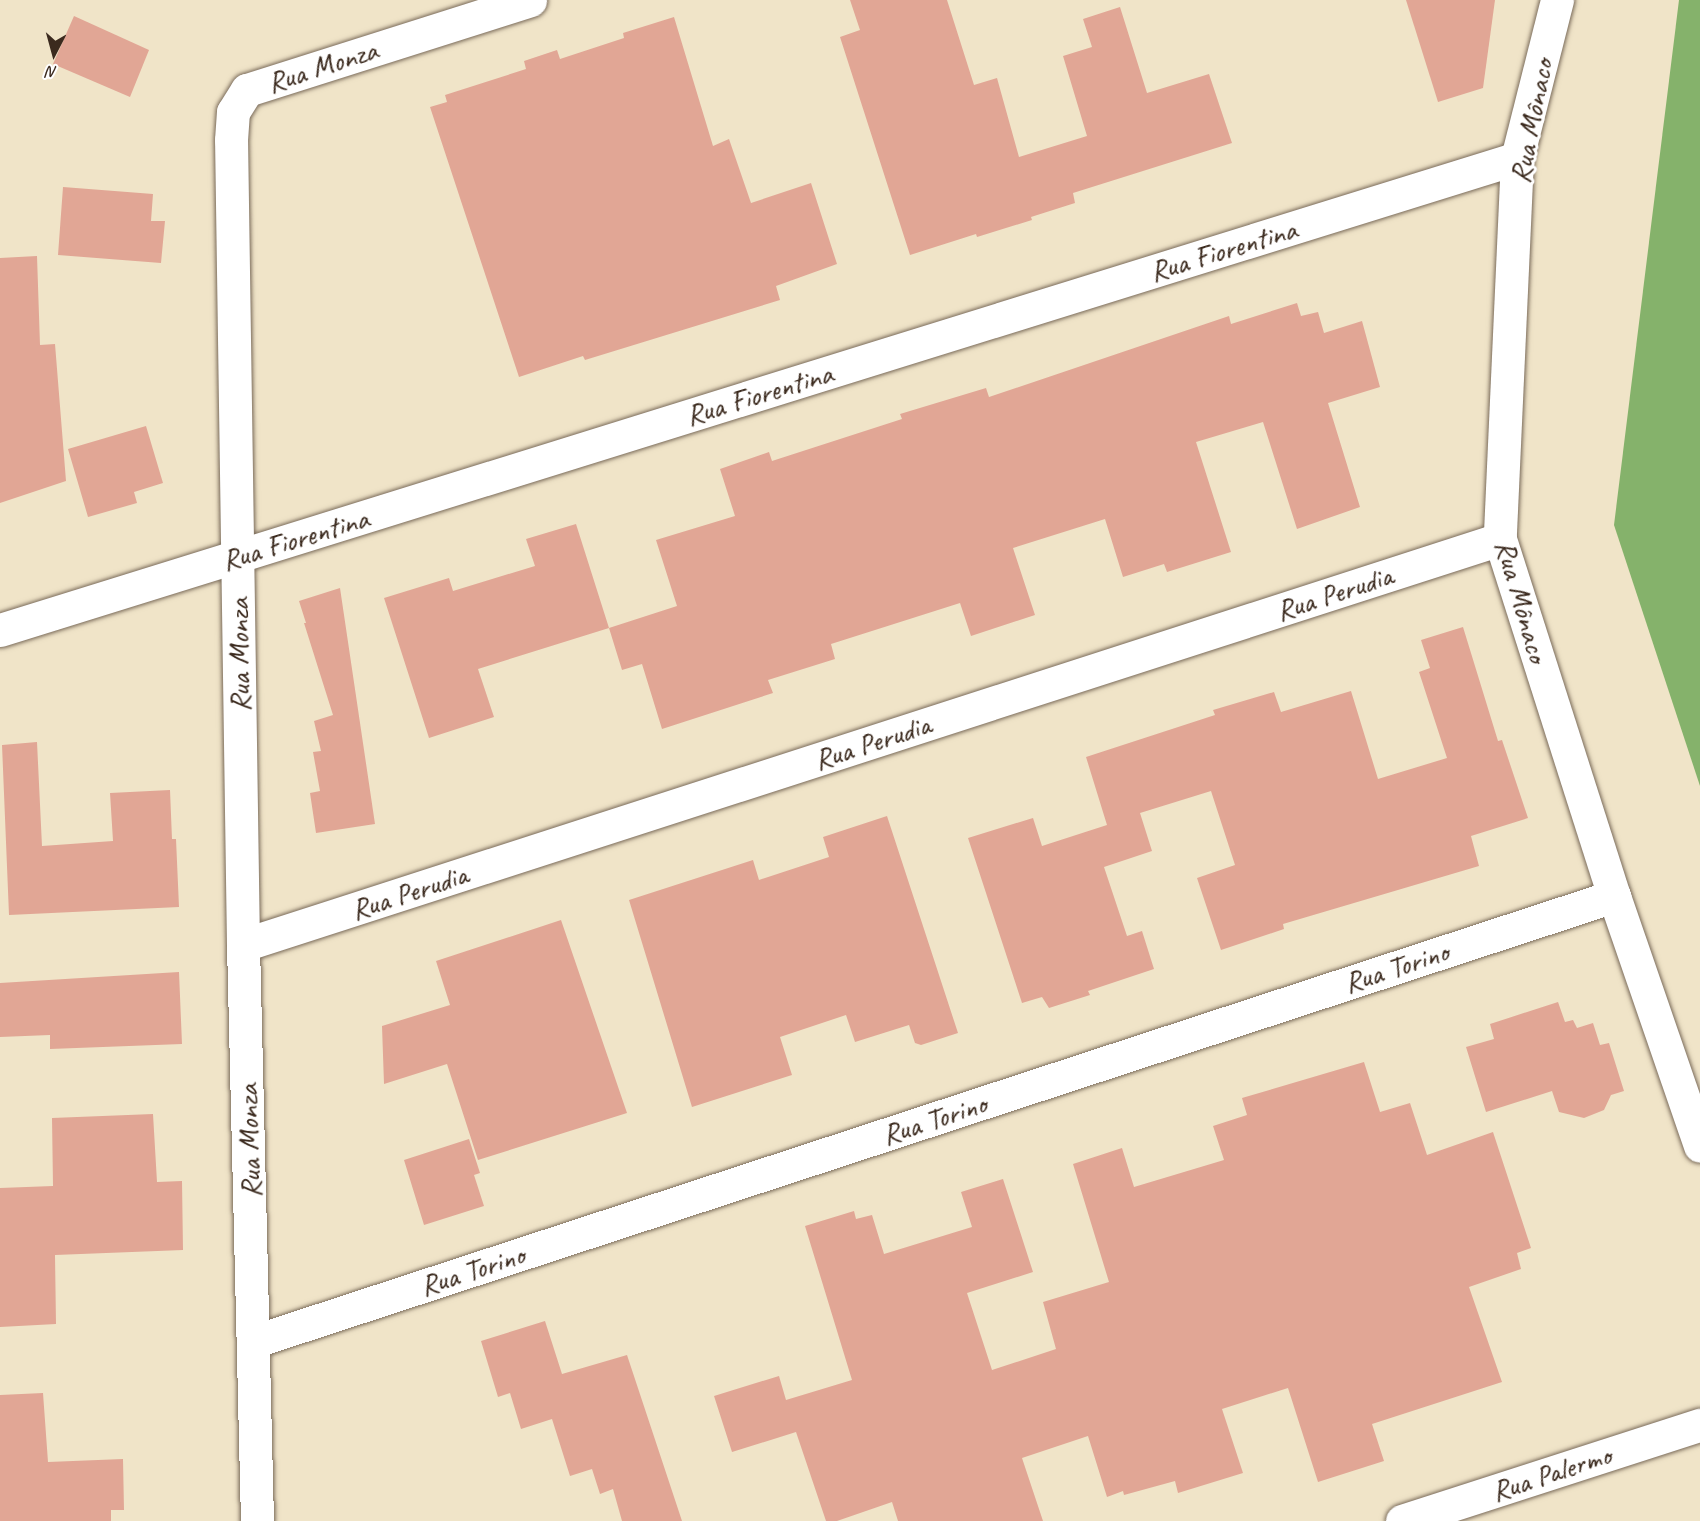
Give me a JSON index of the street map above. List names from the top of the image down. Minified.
{"streets":{"street":["Rua Monza","Rua Mônaco","Rua Fiorentina","Rua Perudia","Rua Torino","Rua Palermo"]},"crossings":[["Rua Monza","Rua Fiorentina"],["Rua Monza","Rua Perudia"],["Rua Monza","Rua Torino"],["Rua Mônaco","Rua Fiorentina"],["Rua Mônaco","Rua Perudia"],["Rua Mônaco","Rua Torino"]],"north":"bottom"}
